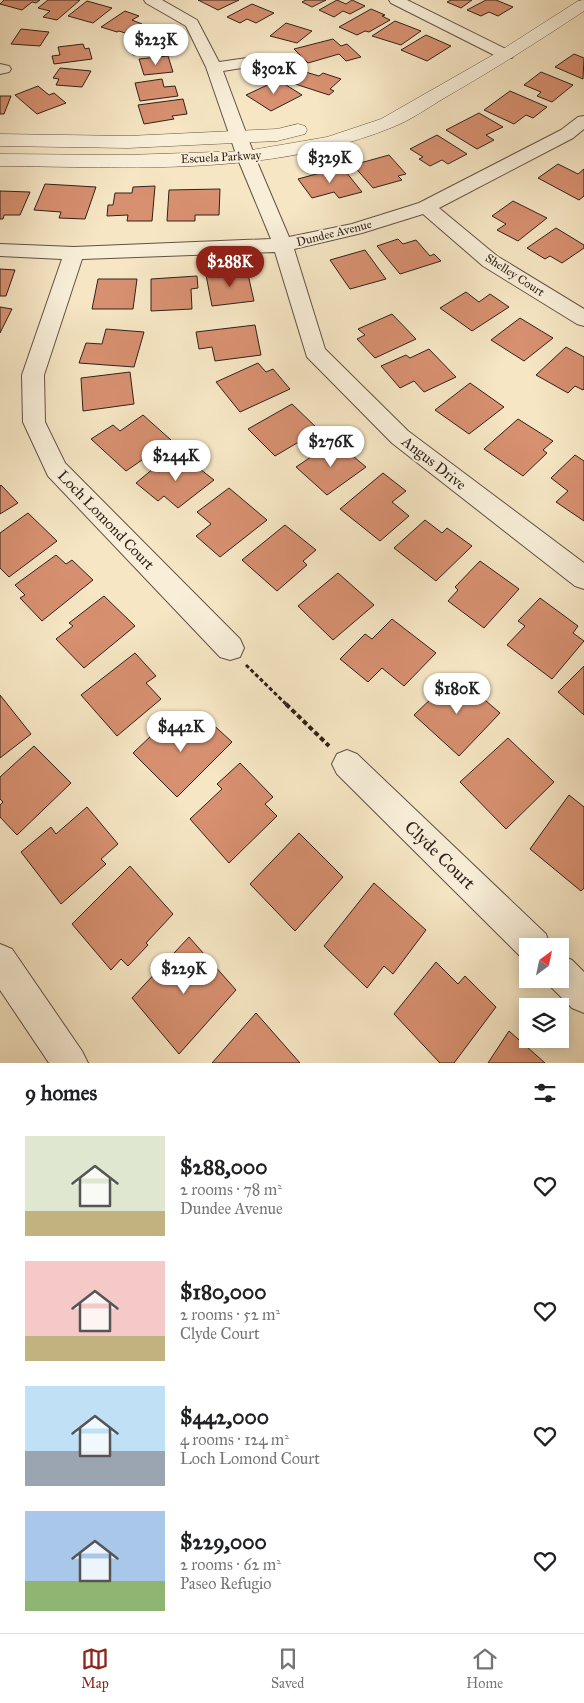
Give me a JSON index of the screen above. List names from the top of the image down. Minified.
{"streets":{"street":["Escuela Parkway","Dundee Avenue","Shelley Court","Angus Drive","Loch Lomond Court","Clyde Court"]},"crossings":[["Escuela Parkway","Angus Drive"],["Dundee Avenue","Shelley Court"],["Dundee Avenue","Angus Drive"],["Dundee Avenue","Loch Lomond Court"]],"north":"top right","page":{"price":["$223K","$302K","$329K","$288K","$276K","$244K","$180K","$442K","$229K"],"heading":"9 homes","list":[{"name":"$288,000","note":"2 rooms · 78 m² · Dundee Avenue"},{"name":"$180,000","note":"2 rooms · 52 m² · Clyde Court"},{"name":"$442,000","note":"4 rooms · 124 m² · Loch Lomond Court"},{"name":"$229,000","note":"2 rooms · 62 m² · Paseo Refugio"}],"tabs":["Map","Saved","Home"]}}
